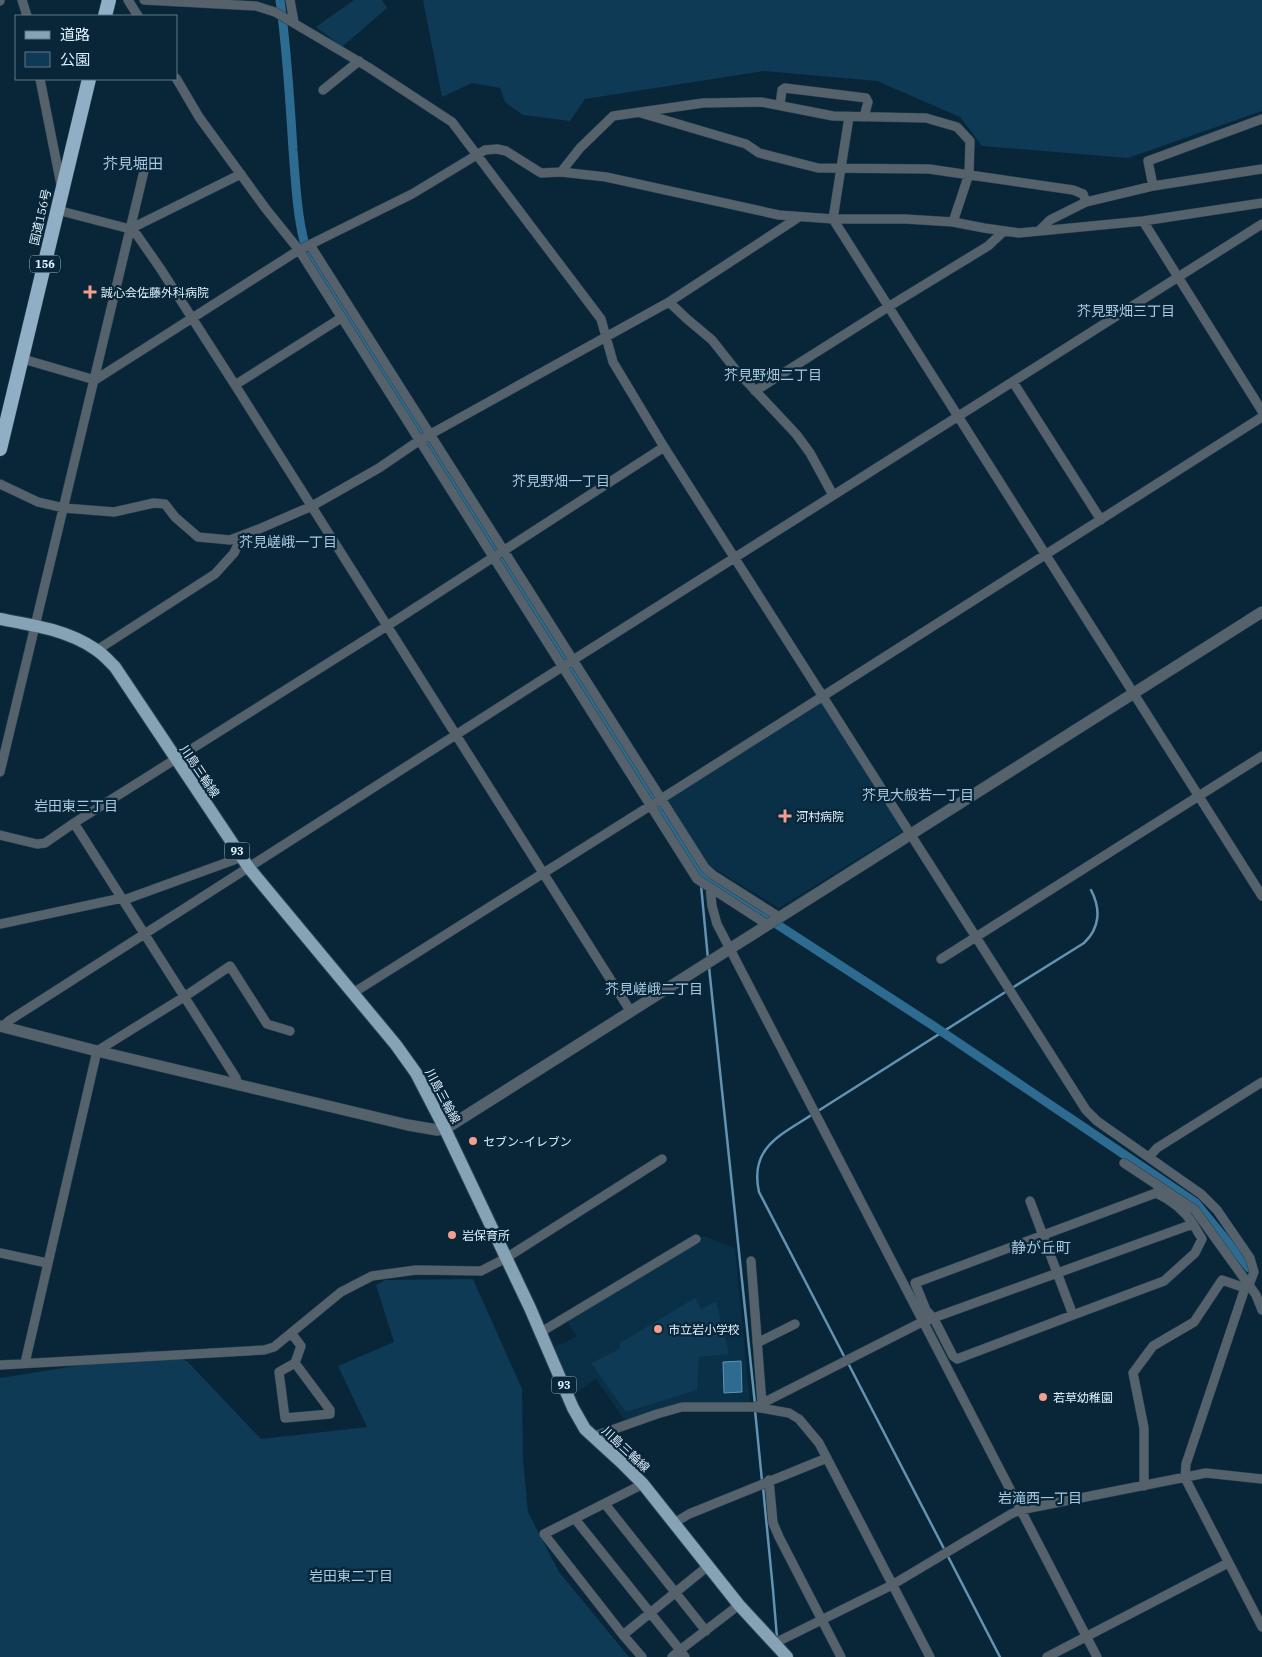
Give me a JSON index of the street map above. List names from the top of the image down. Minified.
{"streets":{"highway":["国道156号","156"],"main road":["川島三輪線","93"]},"districts":["芥見堀田","芥見野畑三丁目","芥見野畑二丁目","芥見野畑一丁目","芥見嵯峨一丁目","芥見大般若一丁目","岩田東三丁目","芥見嵯峨二丁目","静が丘町","岩滝西一丁目","岩田東二丁目"],"places":{"health":["誠心会佐藤外科病院","河村病院"],"other":["セブン-イレブン","岩保育所","市立岩小学校","若草幼稚園"]},"legend":["道路","公園"]}
